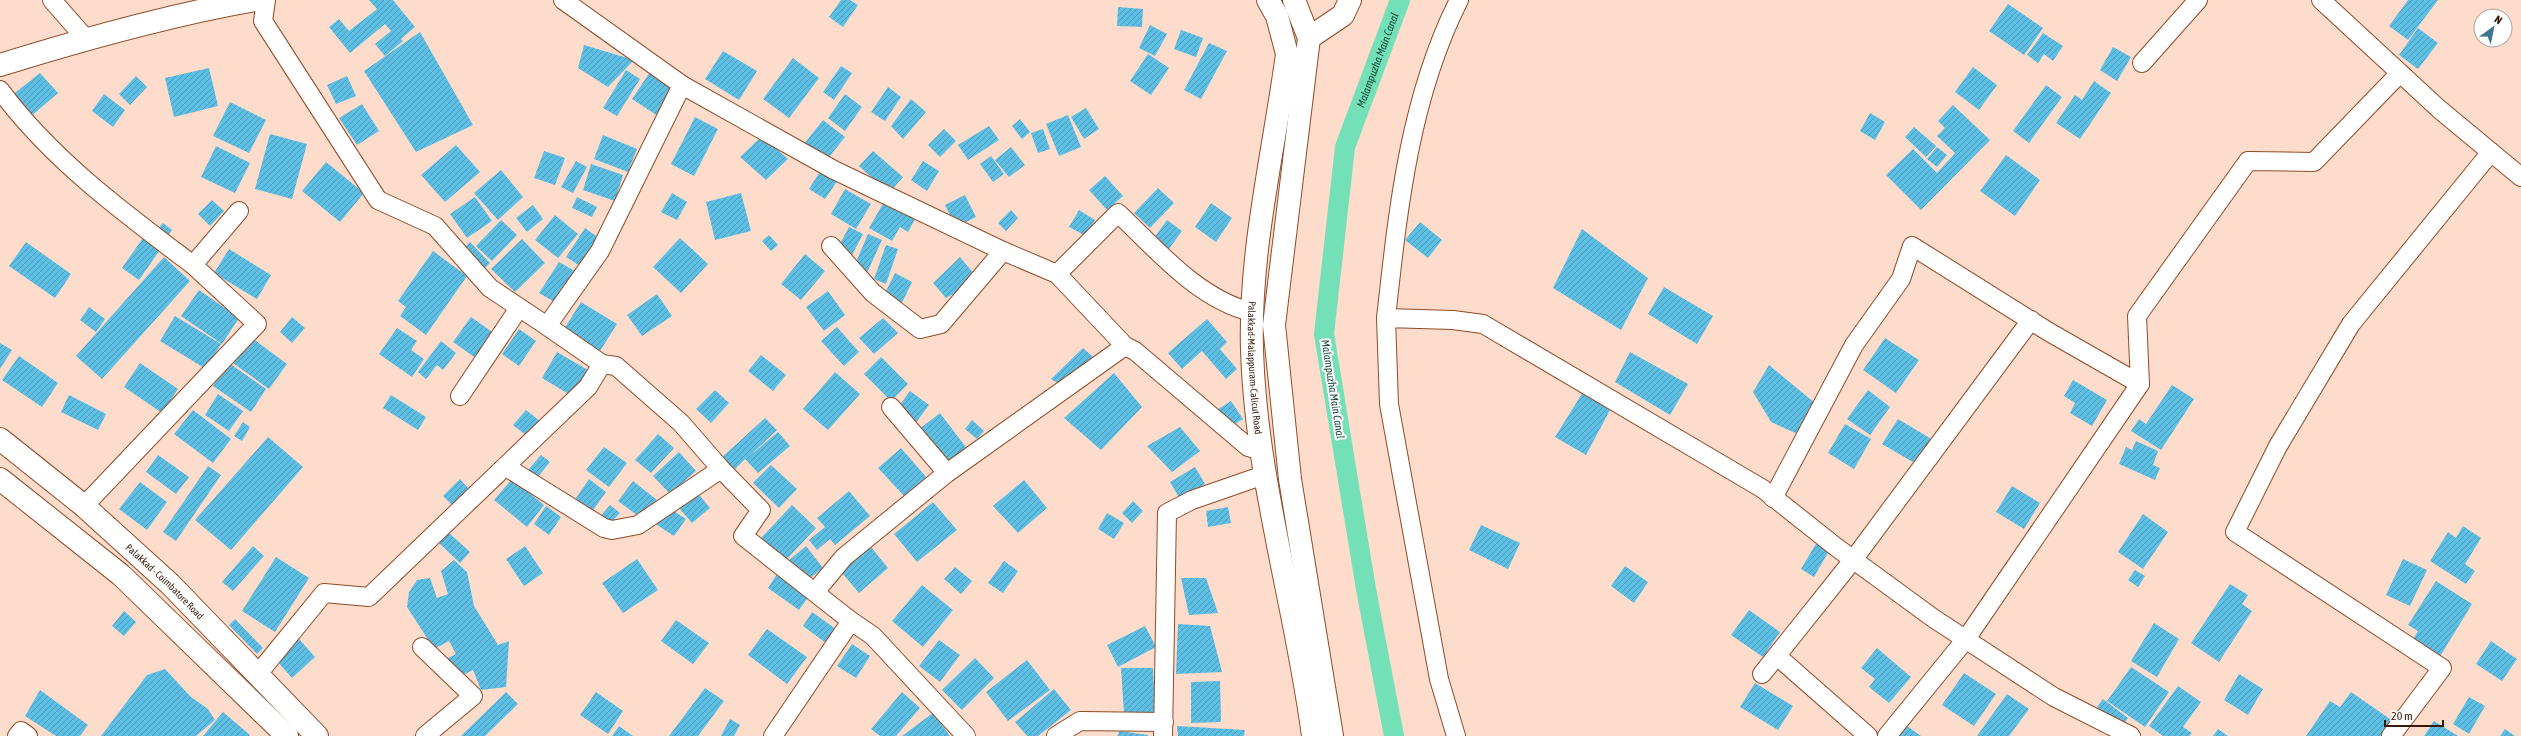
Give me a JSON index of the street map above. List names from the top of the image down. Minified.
{"streets":{"main road":["Palakkad-Malappuram-Calicut Road","Palakkad - Coimbatore Road"]},"water":["Malampuzha Main Canal"],"scale_bar":"20 m","north":"top right"}
